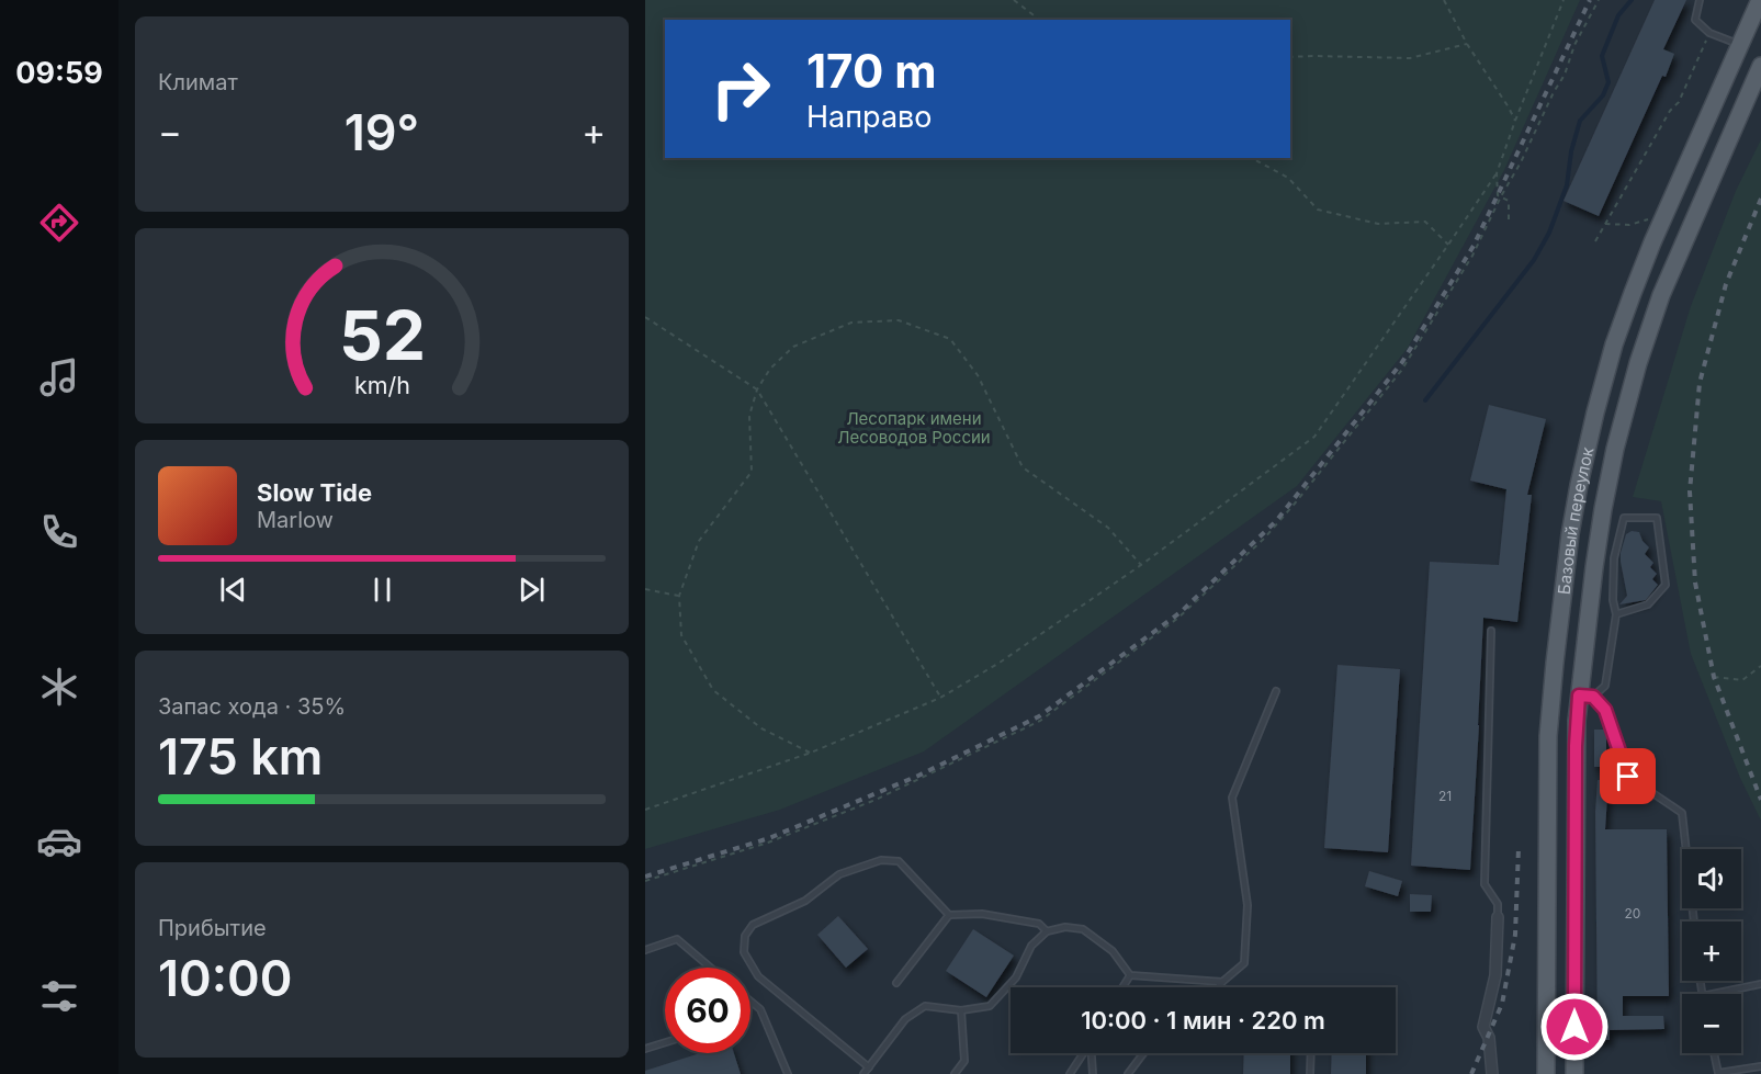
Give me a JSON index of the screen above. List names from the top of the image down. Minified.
{"streets":{"main road":["Базовый переулок"]},"parks":["Лесопарк имени Лесоводов России"],"house_numbers":["21","20"],"page":{"tabs":"09:59","tile":["Климат",["Запас хода · 35%","175 km"],["Прибытие","10:00"]],"turn":["170 m","Направо"],"heat":["−","19°","+"],"song":["Slow Tide","Marlow"],"map_buttons":["+","−"],"limit":"60","trip":"10:00 · 1 мин · 220 m","gauge":["52","km/h"]}}
